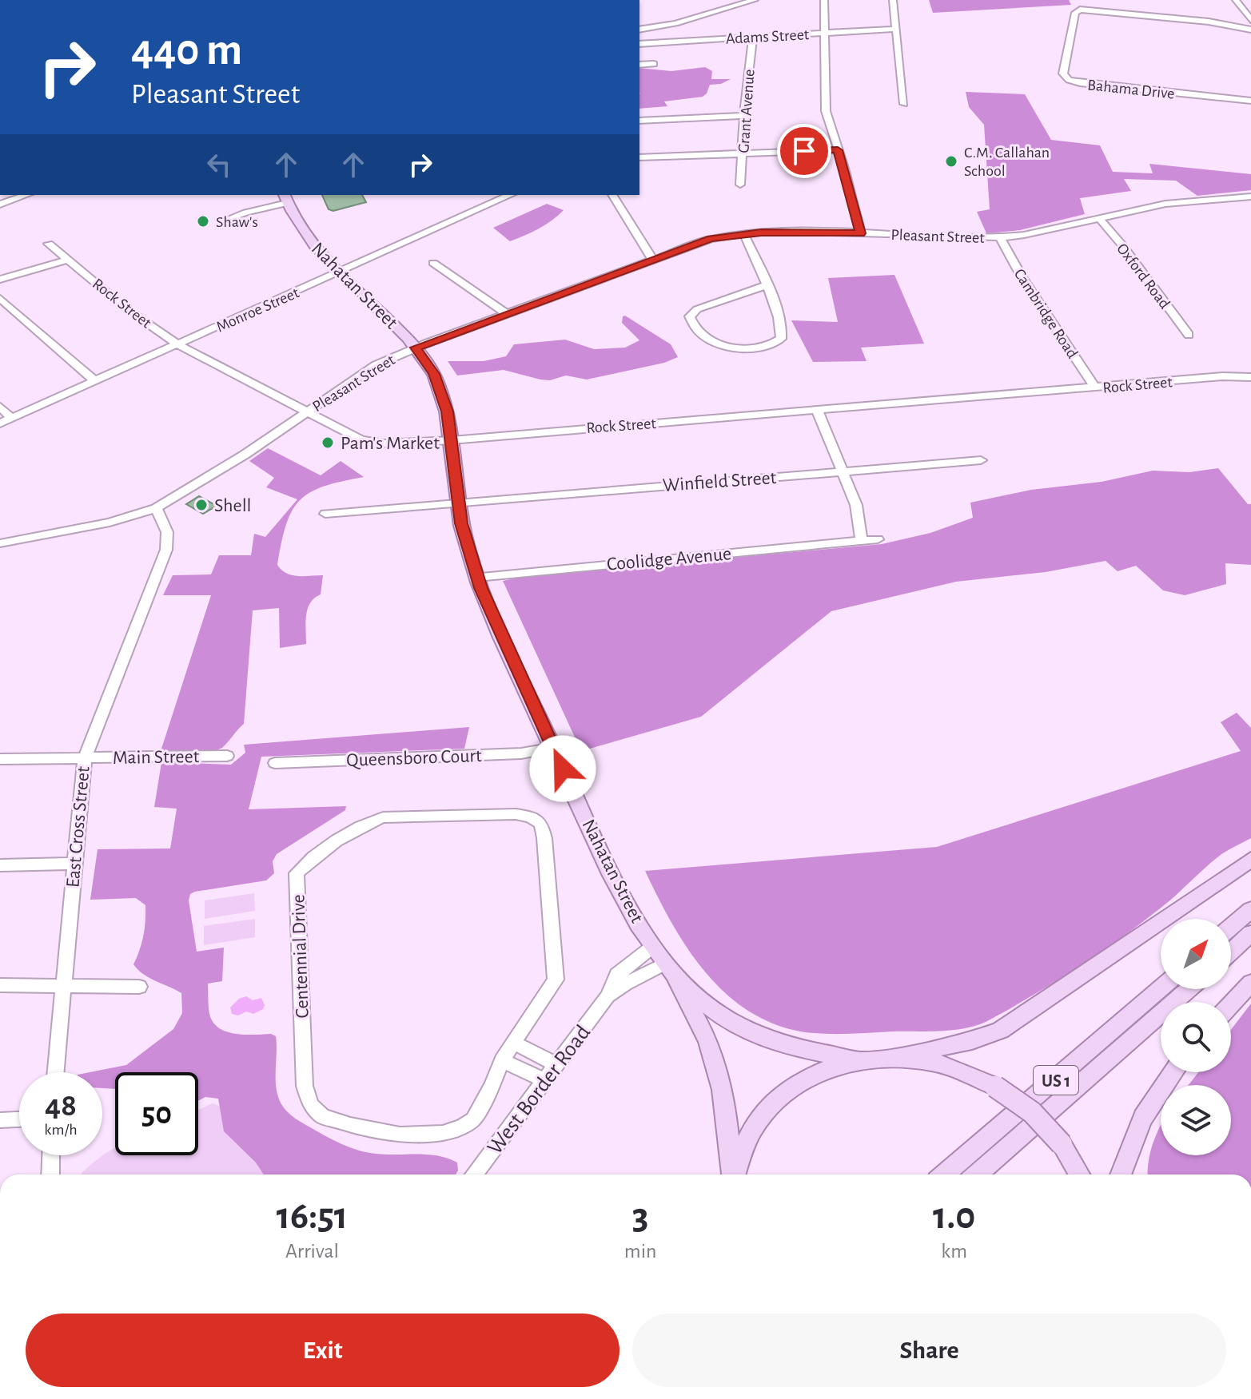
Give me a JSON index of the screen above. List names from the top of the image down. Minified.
{"streets":{"main road":["Nahatan Street","US 1"],"street":["Adams Street","Bahama Drive","Grant Avenue","Pleasant Street","Oxford Road","Rock Street","Monroe Street","Cambridge Road","Winfield Street","Coolidge Avenue","Main Street","Queensboro Court","East Cross Street","Centennial Drive","West Border Road"]},"crossings":[["Adams Street","Grant Avenue"],["Pleasant Street","Oxford Road"],["Pleasant Street","Nahatan Street"],["Pleasant Street","Rock Street"],["Pleasant Street","Cambridge Road"],["Pleasant Street","East Cross Street"],["Nahatan Street","Rock Street"],["Nahatan Street","Monroe Street"],["Nahatan Street","Winfield Street"],["Nahatan Street","Coolidge Avenue"],["Nahatan Street","Queensboro Court"],["Rock Street","Monroe Street"],["Rock Street","Cambridge Road"],["Main Street","East Cross Street"]],"places":["C.M. Callahan School","Shaw's","Pam's Market","Shell"],"north":"top right","page":{"turn":["440 m","Pleasant Street"],"speed":"48 km/h","limit":"50","eta":["16:51","Arrival","3","min","1.0","km"],"buttons":["Exit","Share"]}}
